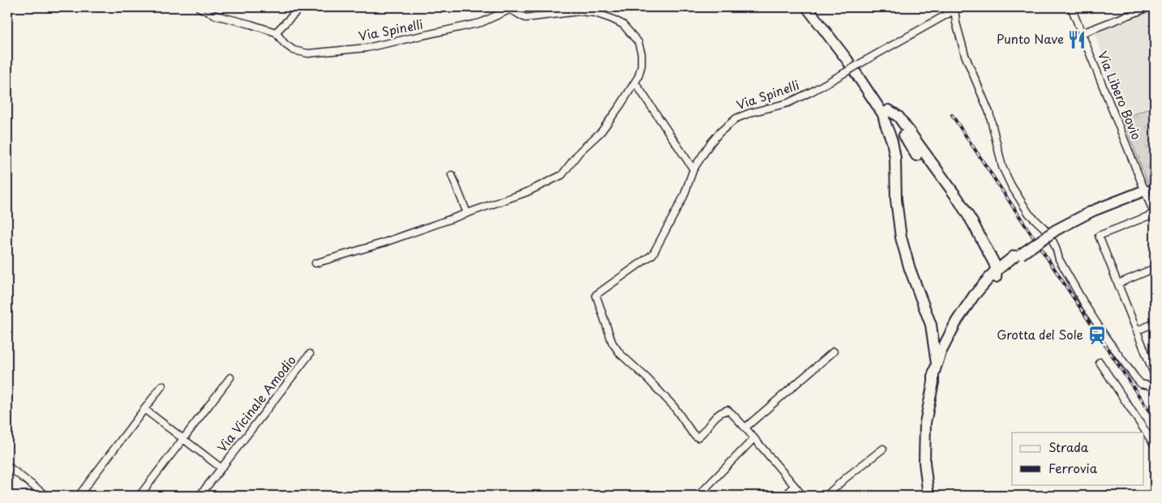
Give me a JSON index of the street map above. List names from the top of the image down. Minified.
{"streets":{"street":["Via Spinelli","Via Libero Bovio","Via Vicinale Amodio"]},"places":{"restaurant":["Punto Nave"],"station":["Grotta del Sole"]},"legend":["Strada","Ferrovia"]}
